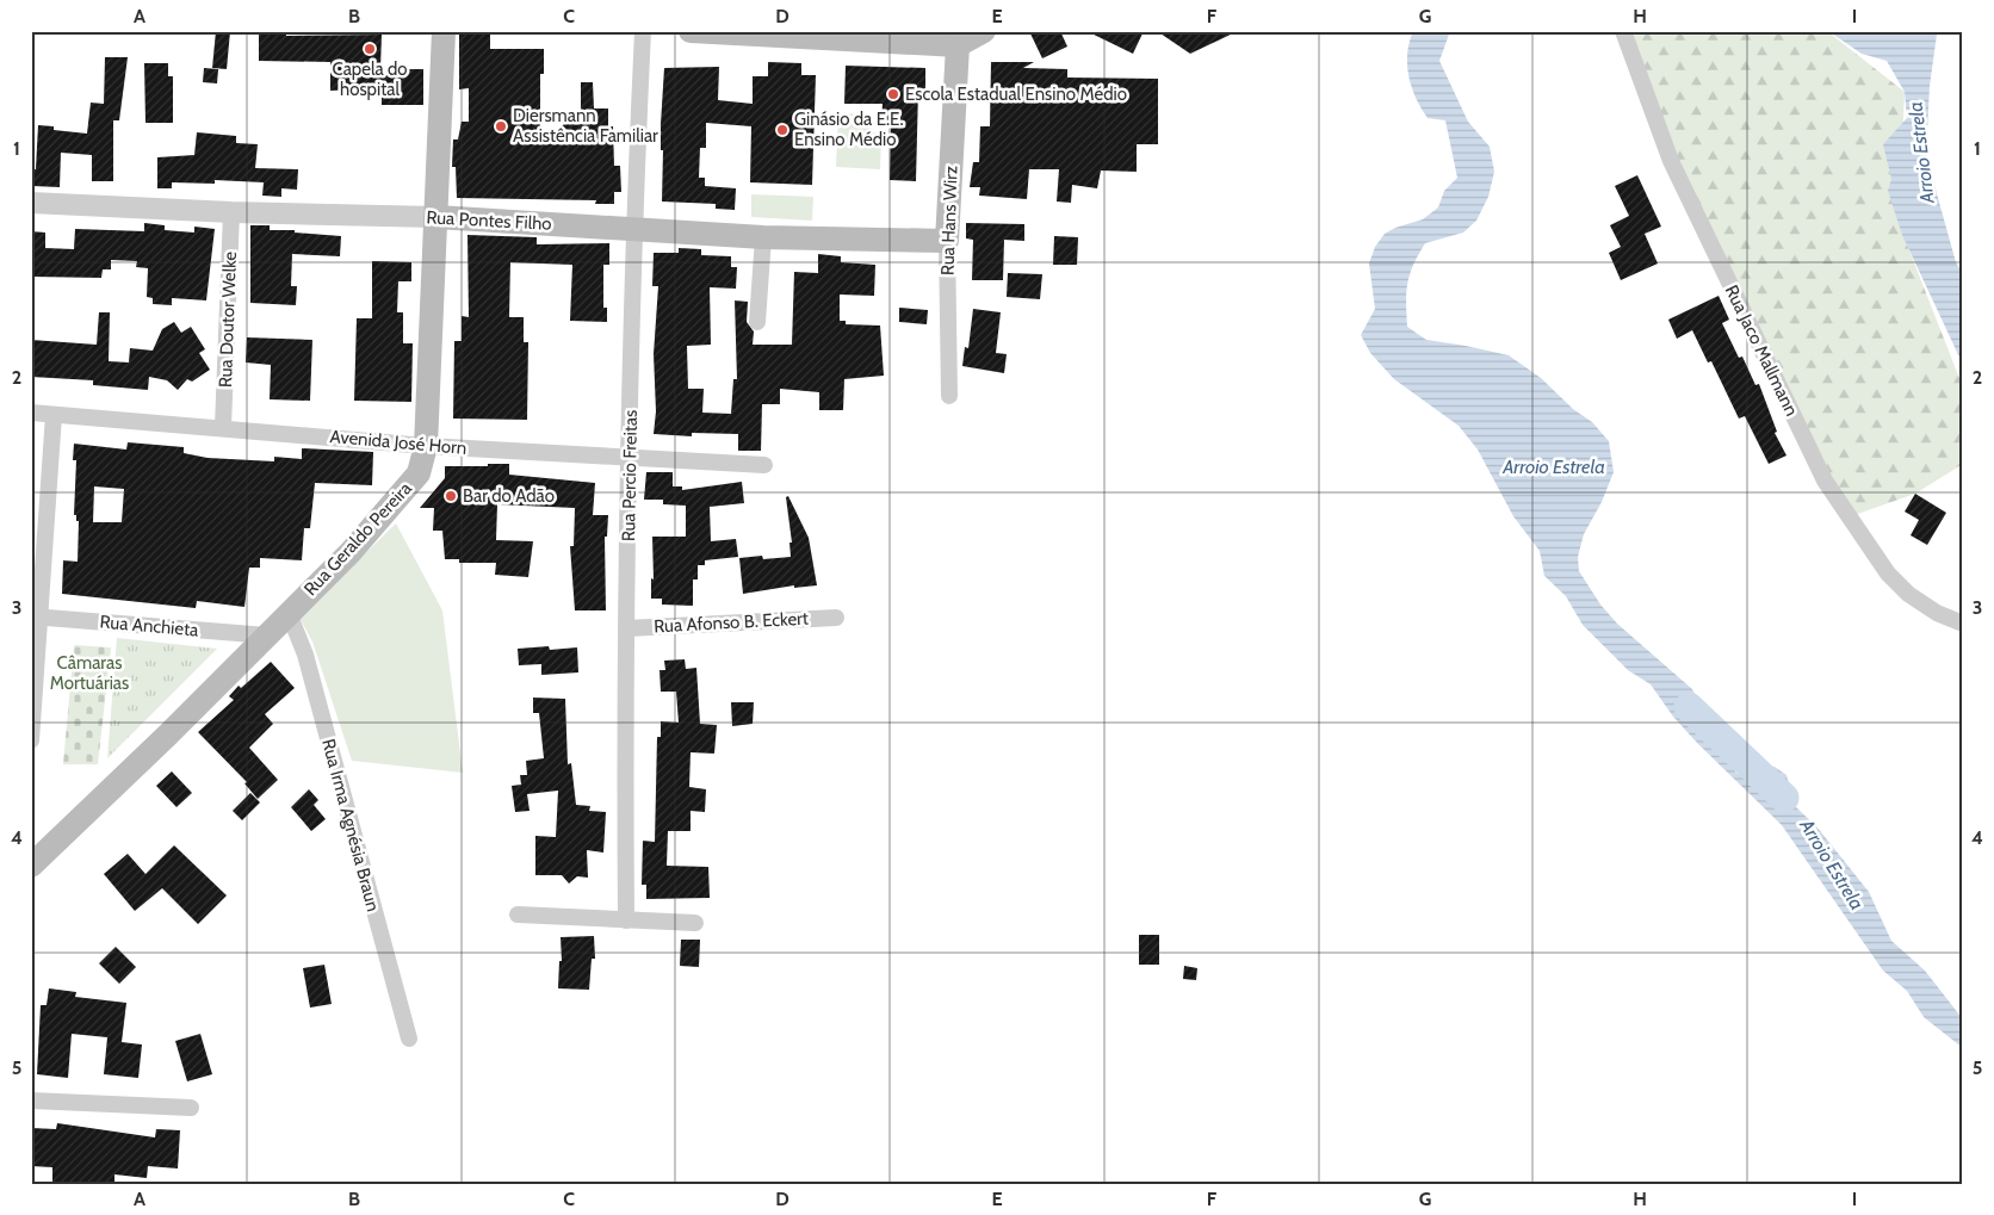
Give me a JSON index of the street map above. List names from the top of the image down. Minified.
{"streets":{"main road":["Rua Pontes Filho","Rua Hans Wirz","Rua Geraldo Pereira"],"street":["Rua Doutor Welke","Rua Jaco Mallmann","Avenida José Horn","Rua Percio Freitas","Rua Afonso B. Eckert","Rua Anchieta","Rua Irma Agnésia Braun"]},"crossings":[["Rua Pontes Filho","Rua Hans Wirz"],["Rua Pontes Filho","Rua Doutor Welke"],["Rua Pontes Filho","Rua Percio Freitas"],["Rua Pontes Filho","Rua Geraldo Pereira"],["Rua Doutor Welke","Avenida José Horn"],["Avenida José Horn","Rua Percio Freitas"],["Avenida José Horn","Rua Geraldo Pereira"],["Rua Percio Freitas","Rua Afonso B. Eckert"],["Rua Geraldo Pereira","Rua Anchieta"],["Rua Geraldo Pereira","Rua Irma Agnésia Braun"]],"water":["Arroio Estrela"],"parks":["Câmaras Mortuárias"],"places":["Capela do hospital","Escola Estadual Ensino Médio","Diersmann Assistência Familiar","Ginásio da E.E. Ensino Médio","Bar do Adão"],"grid":{"columns":["A","B","C","D","E","F","G","H","I"],"rows":["1","2","3","4","5"]}}
